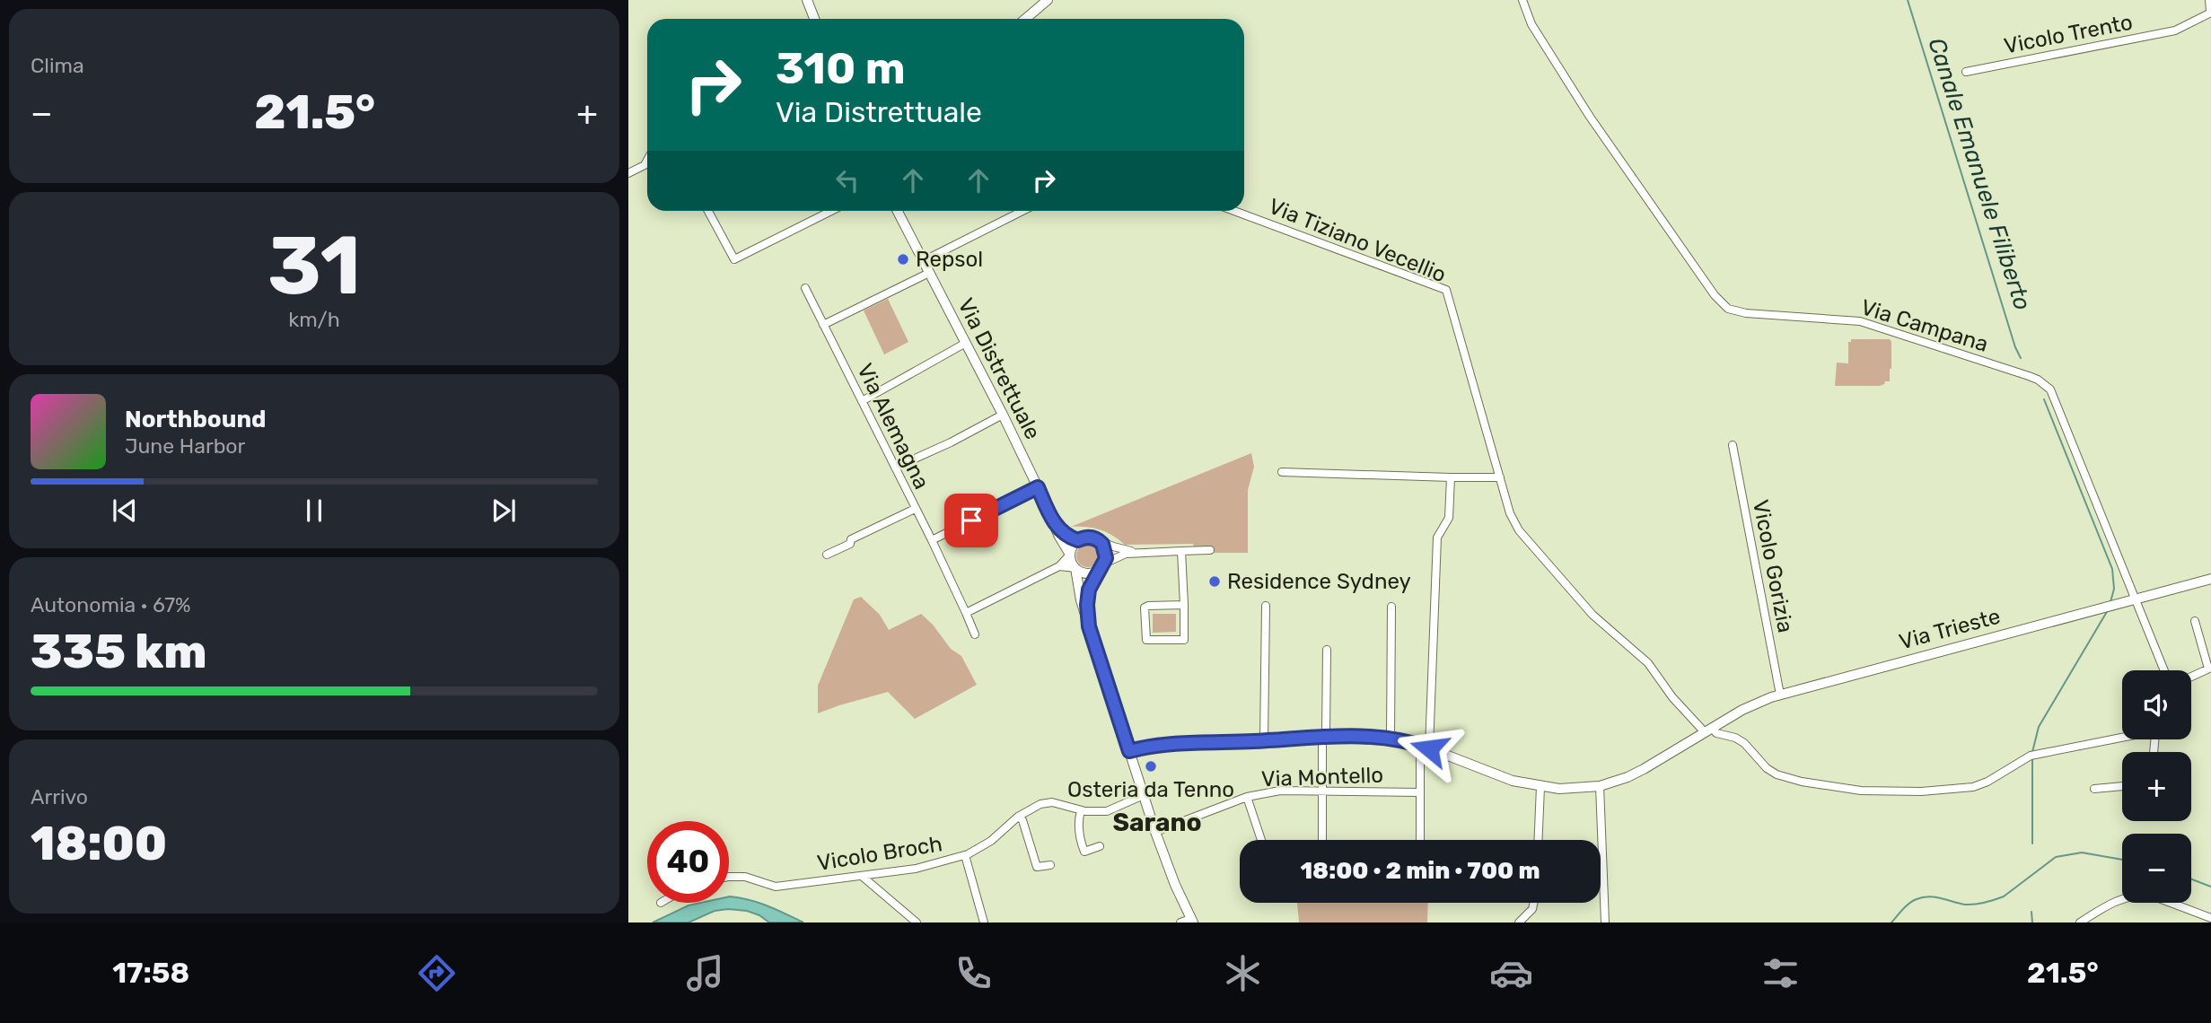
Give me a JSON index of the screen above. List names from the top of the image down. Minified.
{"streets":{"street":["Vicolo Trento","Via Tiziano Vecellio","Via Campana","Via Distrettuale","Via Alemagna","Vicolo Gorizia","Via Trieste","Via Montello","Vicolo Broch"]},"crossings":[["Via Tiziano Vecellio","Via Trieste"],["Via Campana","Via Trieste"],["Vicolo Gorizia","Via Trieste"]],"districts":["Sarano"],"water":["Canale Emanuele Filiberto"],"places":["Repsol","Residence Sydney","Osteria da Tenno"],"page":{"tile":["Clima",["31","km/h"],["Autonomia · 67%","335 km"],["Arrivo","18:00"]],"turn":["310 m","Via Distrettuale"],"heat":["−","21.5°","+"],"song":["Northbound","June Harbor"],"map_buttons":["+","−"],"limit":"40","trip":"18:00 · 2 min · 700 m","tabs":["17:58","21.5°"]}}
